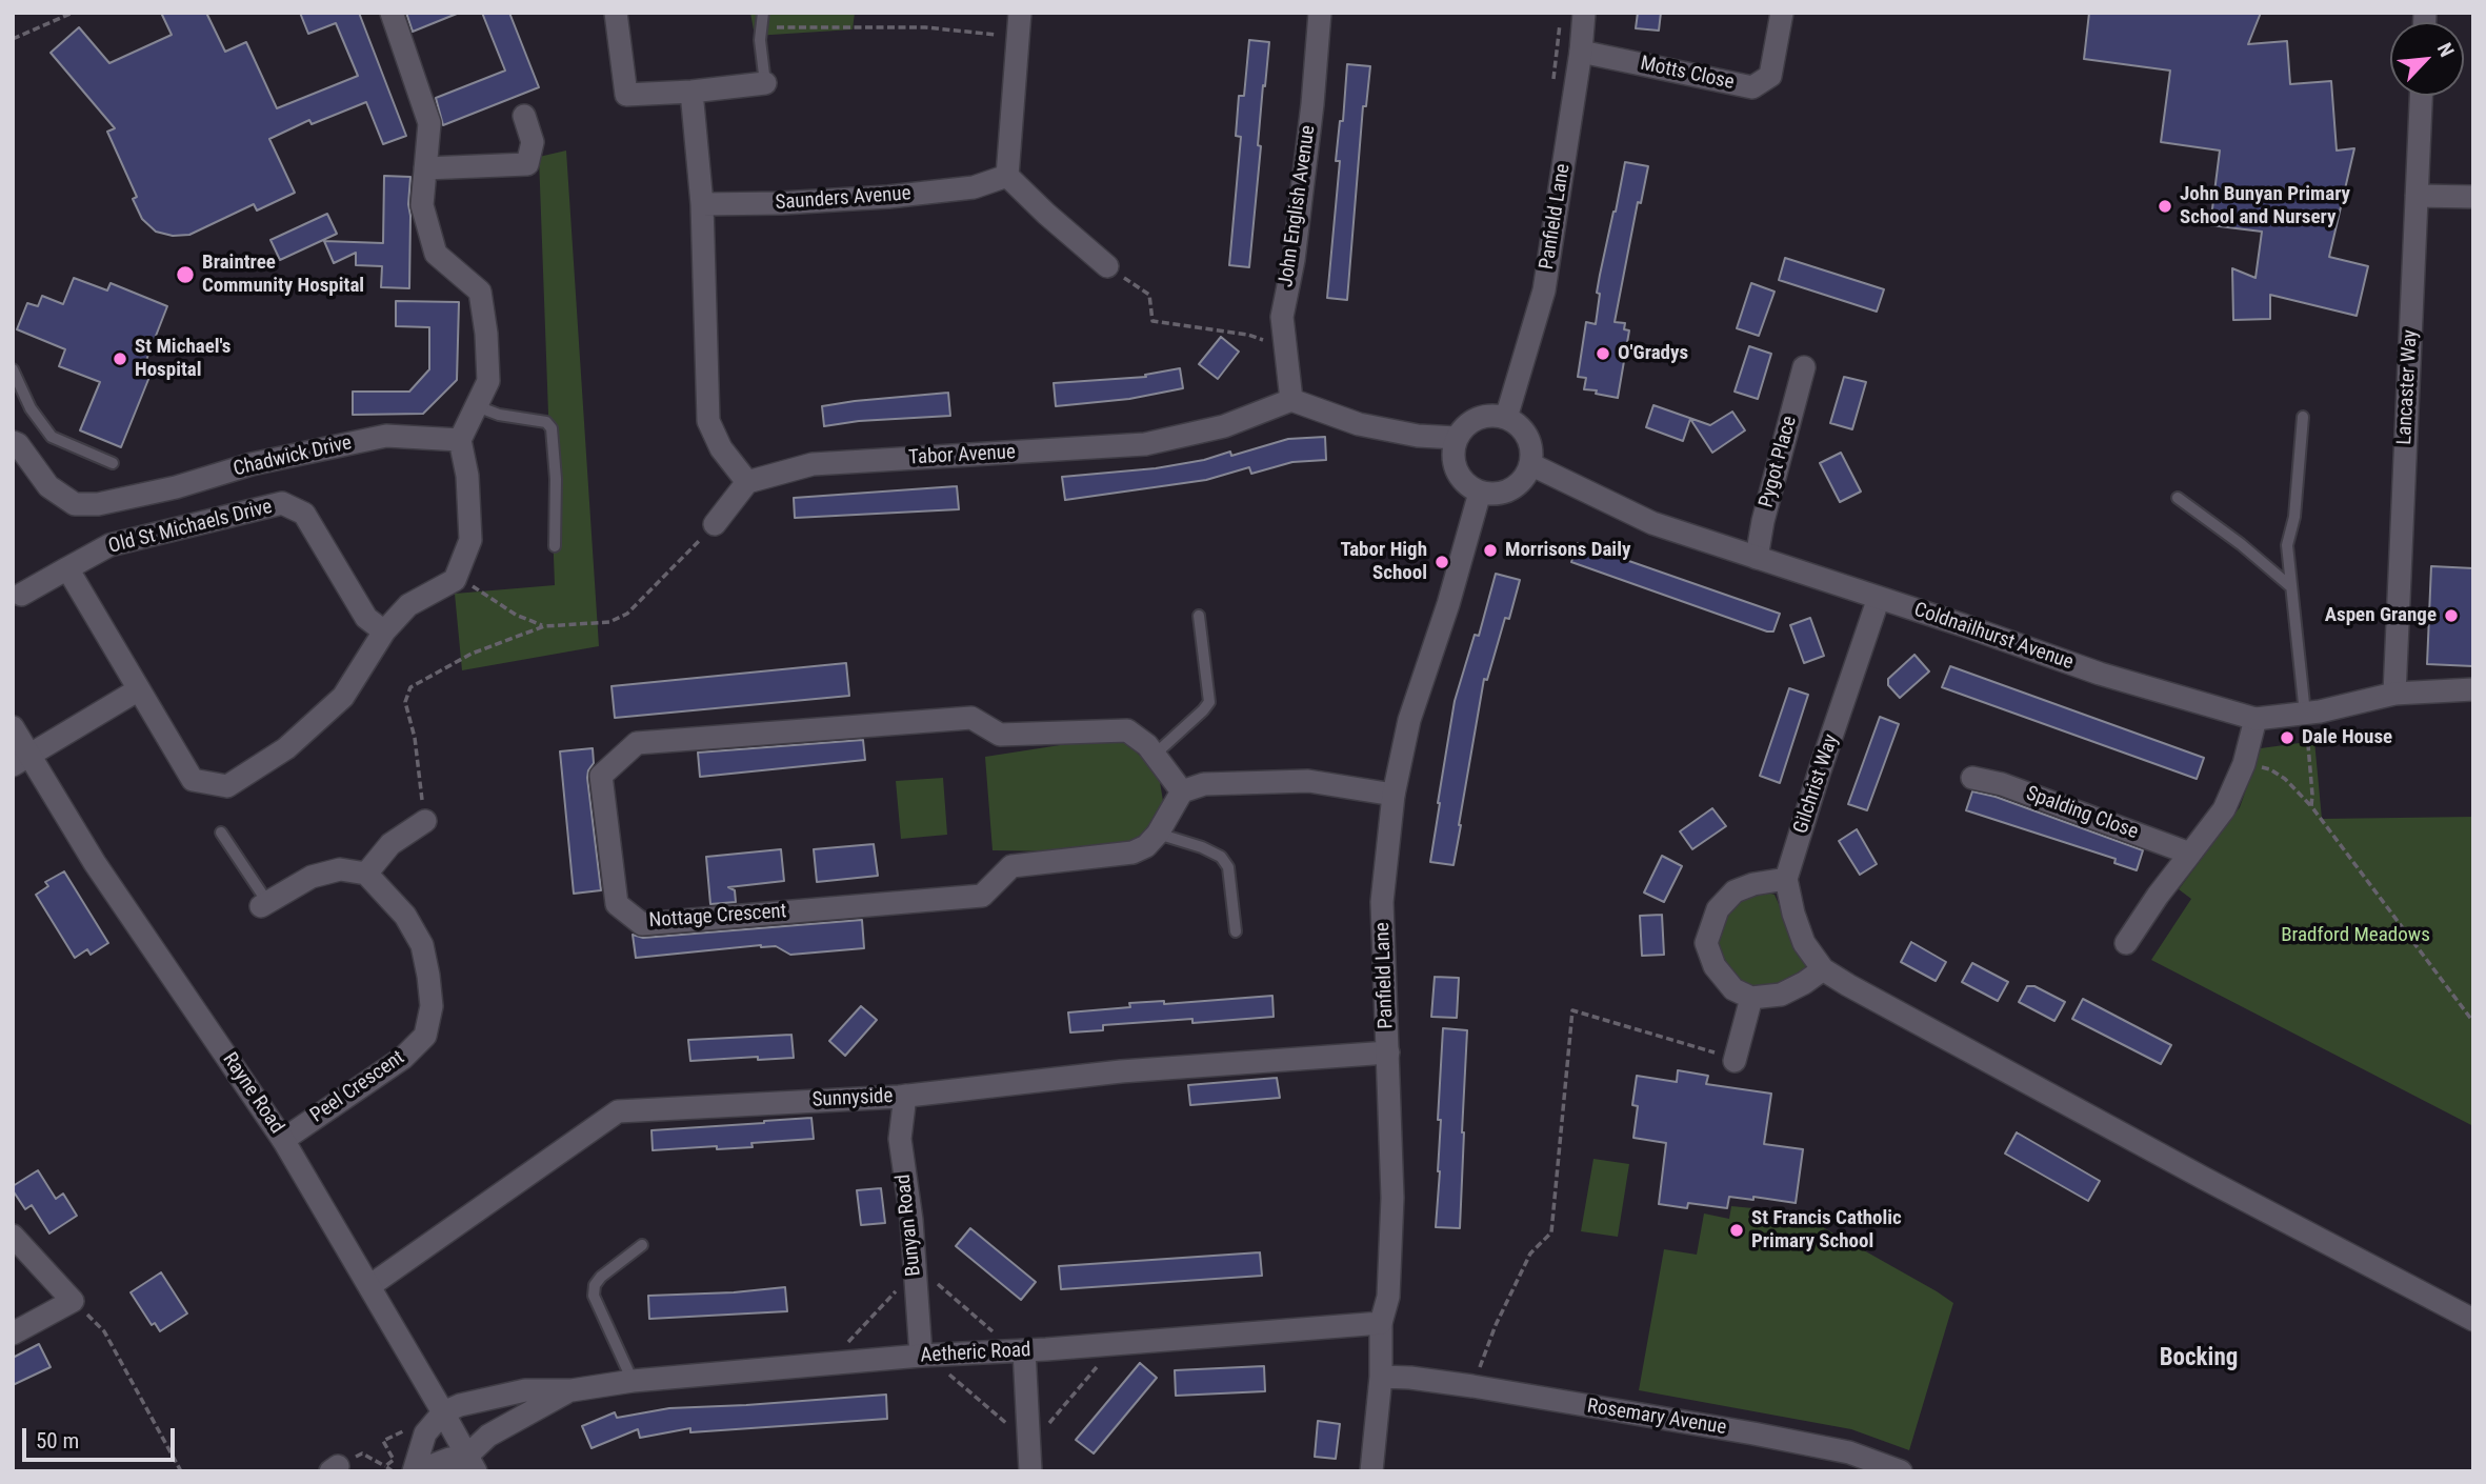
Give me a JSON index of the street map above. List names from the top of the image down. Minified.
{"streets":{"street":["Motts Close","Saunders Avenue","John English Avenue","Panfield Lane","Lancaster Way","Tabor Avenue","Chadwick Drive","Pygot Place","Old St Michaels Drive","Coldnailhurst Avenue","Gilchrist Way","Spalding Close","Nottage Crescent","Peel Crescent","Rayne Road","Sunnyside","Bunyan Road","Aetheric Road","Rosemary Avenue"]},"crossings":[["Motts Close","Panfield Lane"],["John English Avenue","Tabor Avenue"],["Panfield Lane","Coldnailhurst Avenue"],["Panfield Lane","Sunnyside"],["Panfield Lane","Aetheric Road"],["Panfield Lane","Rosemary Avenue"],["Lancaster Way","Coldnailhurst Avenue"],["Pygot Place","Coldnailhurst Avenue"],["Coldnailhurst Avenue","Gilchrist Way"],["Peel Crescent","Rayne Road"],["Rayne Road","Sunnyside"],["Rayne Road","Aetheric Road"],["Sunnyside","Bunyan Road"],["Bunyan Road","Aetheric Road"]],"districts":["Bocking"],"parks":["Bradford Meadows"],"places":["John Bunyan Primary School and Nursery","Braintree Community Hospital","O'Gradys","St Michael's Hospital","Morrisons Daily","Tabor High School","Aspen Grange","Dale House","St Francis Catholic Primary School"],"scale_bar":"50 m","north":"top right"}
